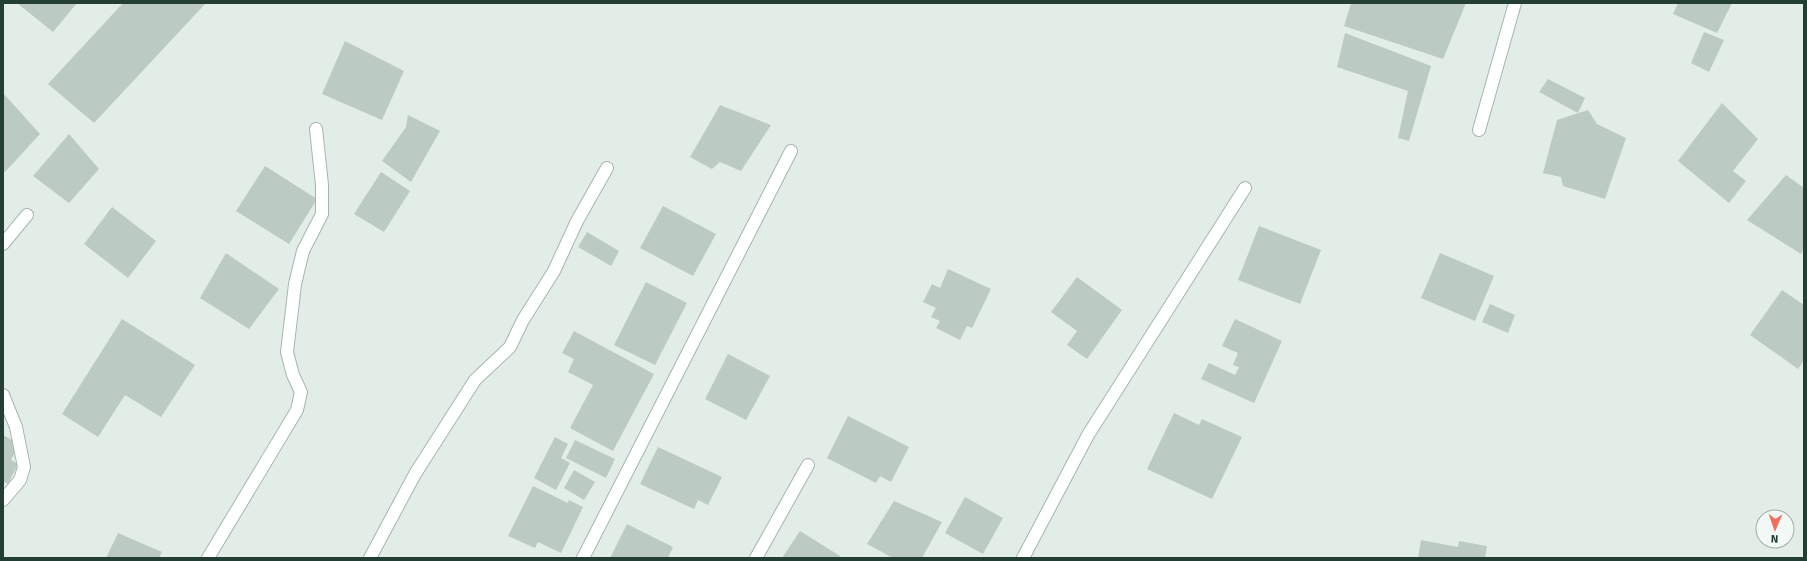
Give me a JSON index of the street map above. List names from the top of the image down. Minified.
{"north":"bottom"}
